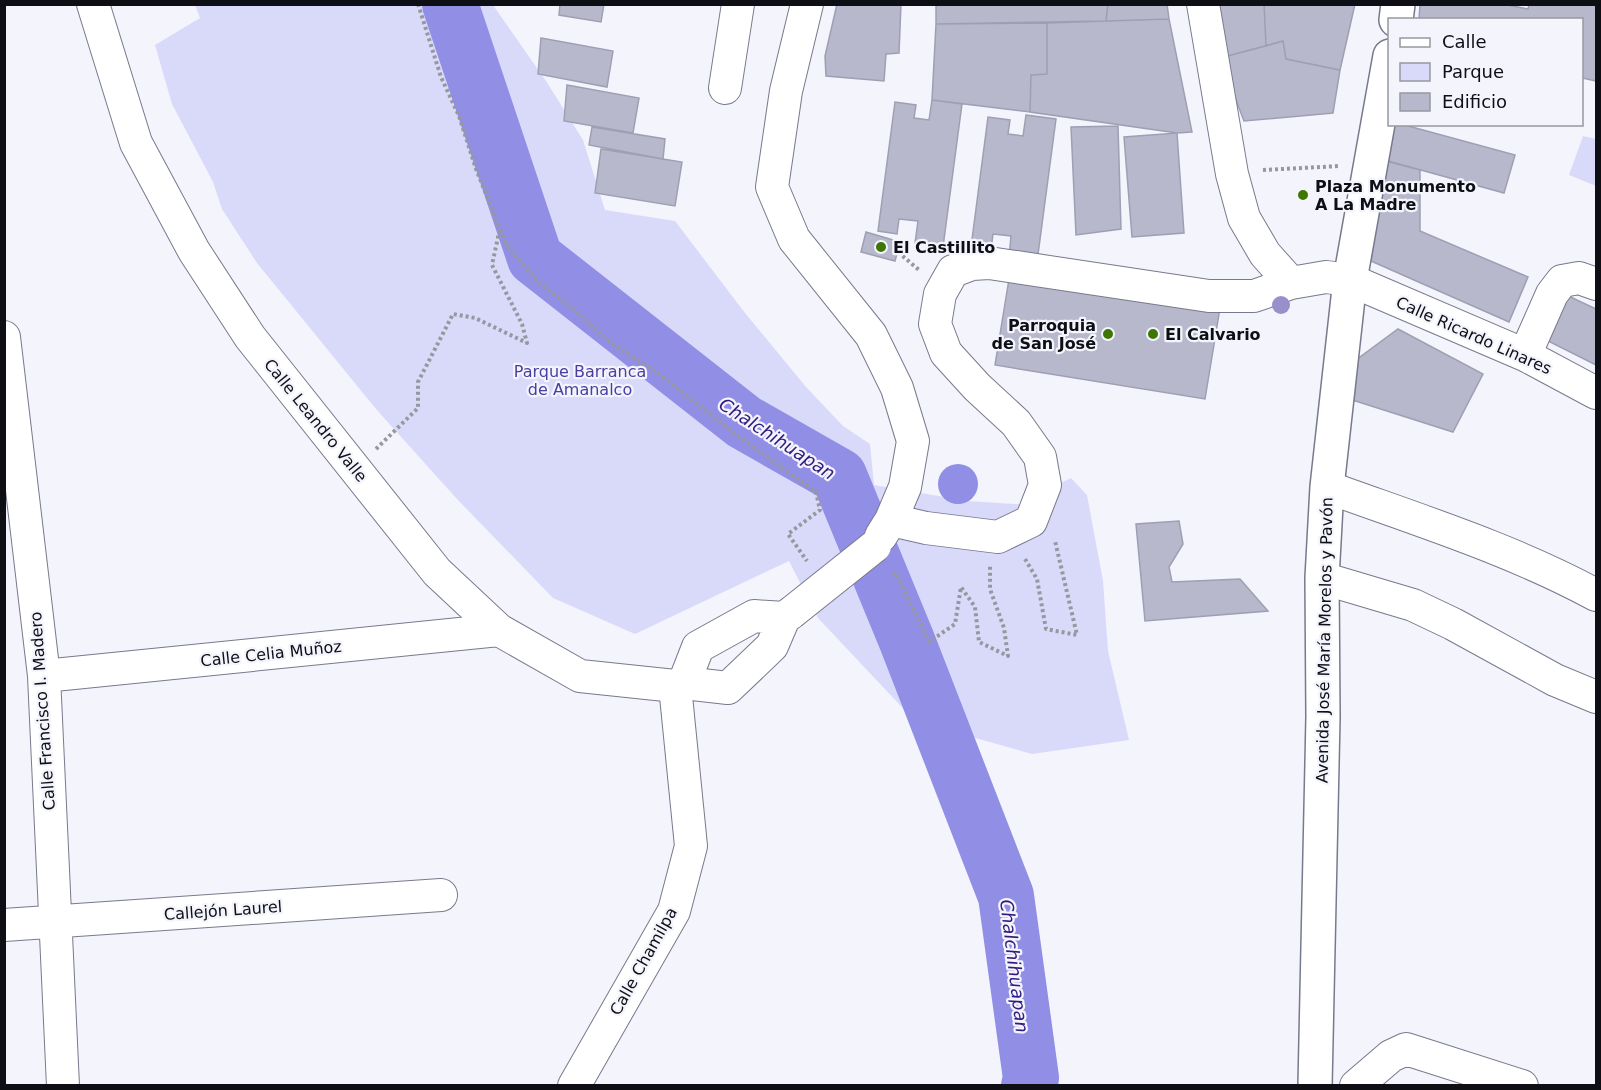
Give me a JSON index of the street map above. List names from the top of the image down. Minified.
{"streets":{"main road":["Avenida José María Morelos y Pavón"],"street":["Calle Ricardo Linares","Calle Leandro Valle","Calle Celia Muñoz","Calle Francisco I. Madero","Callejón Laurel","Calle Chamilpa"]},"crossings":[["Calle Ricardo Linares","Avenida José María Morelos y Pavón"],["Calle Leandro Valle","Calle Celia Muñoz"],["Calle Leandro Valle","Calle Chamilpa"],["Calle Celia Muñoz","Calle Francisco I. Madero"],["Calle Francisco I. Madero","Callejón Laurel"]],"water":["Chalchihuapan"],"parks":["Parque Barranca de Amanalco"],"places":["Plaza Monumento A La Madre","El Castillito","Parroquia de San José","El Calvario"],"legend":["Calle","Parque","Edificio"]}
